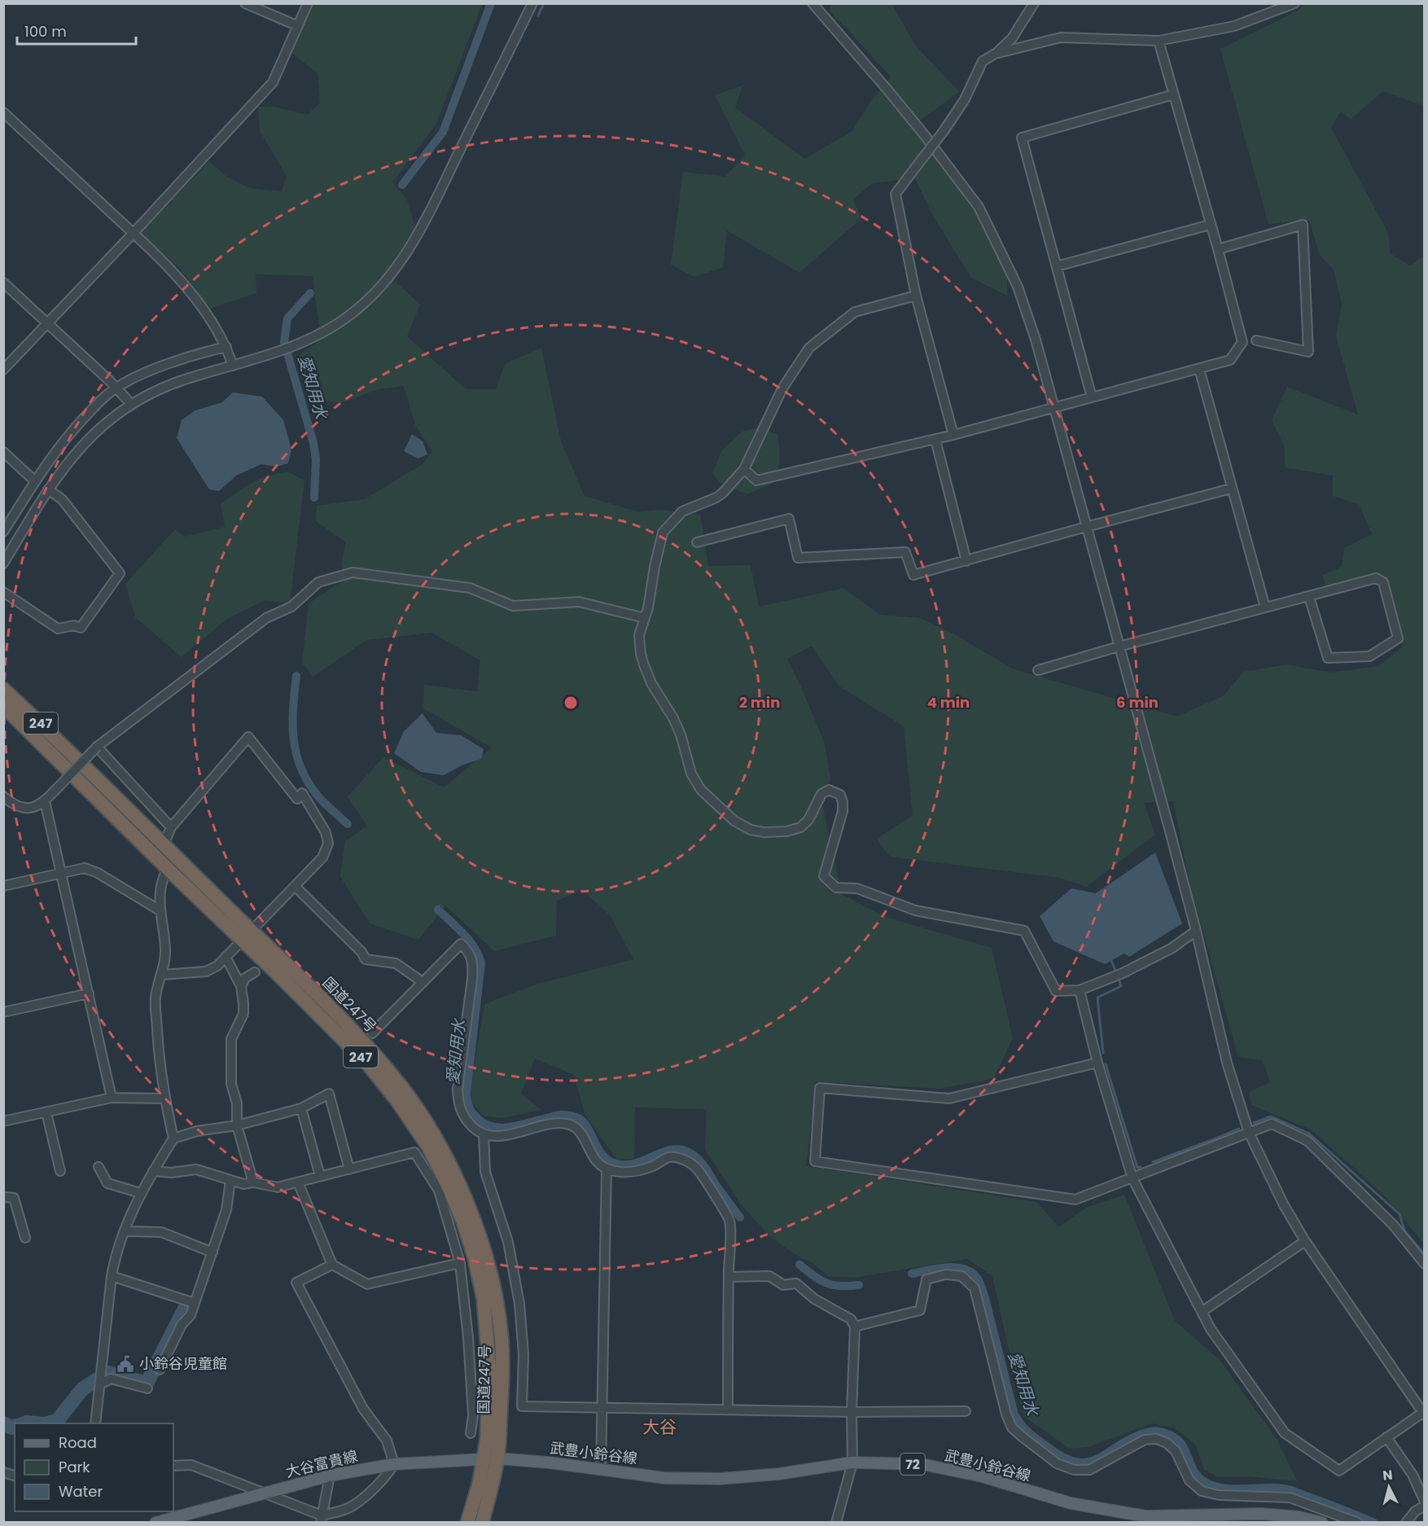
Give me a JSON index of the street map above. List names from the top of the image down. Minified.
{"streets":{"highway":["247","国道247号"],"main road":["武豊小鈴谷線","大谷富貴線","72"]},"crossings":[["国道247号","武豊小鈴谷線"],["国道247号","大谷富貴線"],["武豊小鈴谷線","大谷富貴線"]],"districts":["大谷"],"water":["愛知用水"],"places":{"public building":["小鈴谷児童館"]},"legend":["Road","Park","Water"],"scale_bar":"100 m","north":"top","rings":["2 min","4 min","6 min"]}
